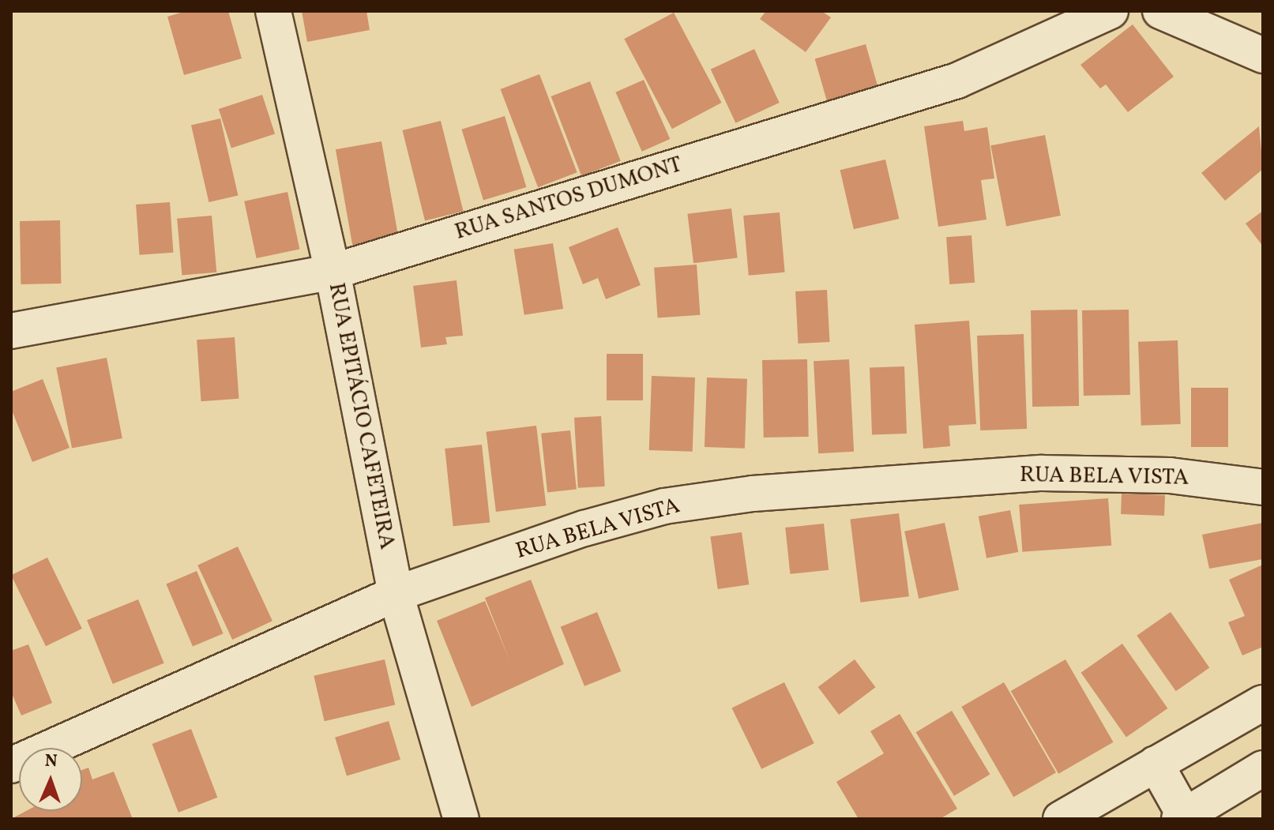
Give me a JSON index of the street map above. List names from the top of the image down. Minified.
{"streets":{"street":["RUA SANTOS DUMONT","RUA EPITÁCIO CAFETEIRA","RUA BELA VISTA"]},"crossings":[["RUA SANTOS DUMONT","RUA EPITÁCIO CAFETEIRA"],["RUA EPITÁCIO CAFETEIRA","RUA BELA VISTA"]],"north":"top"}
